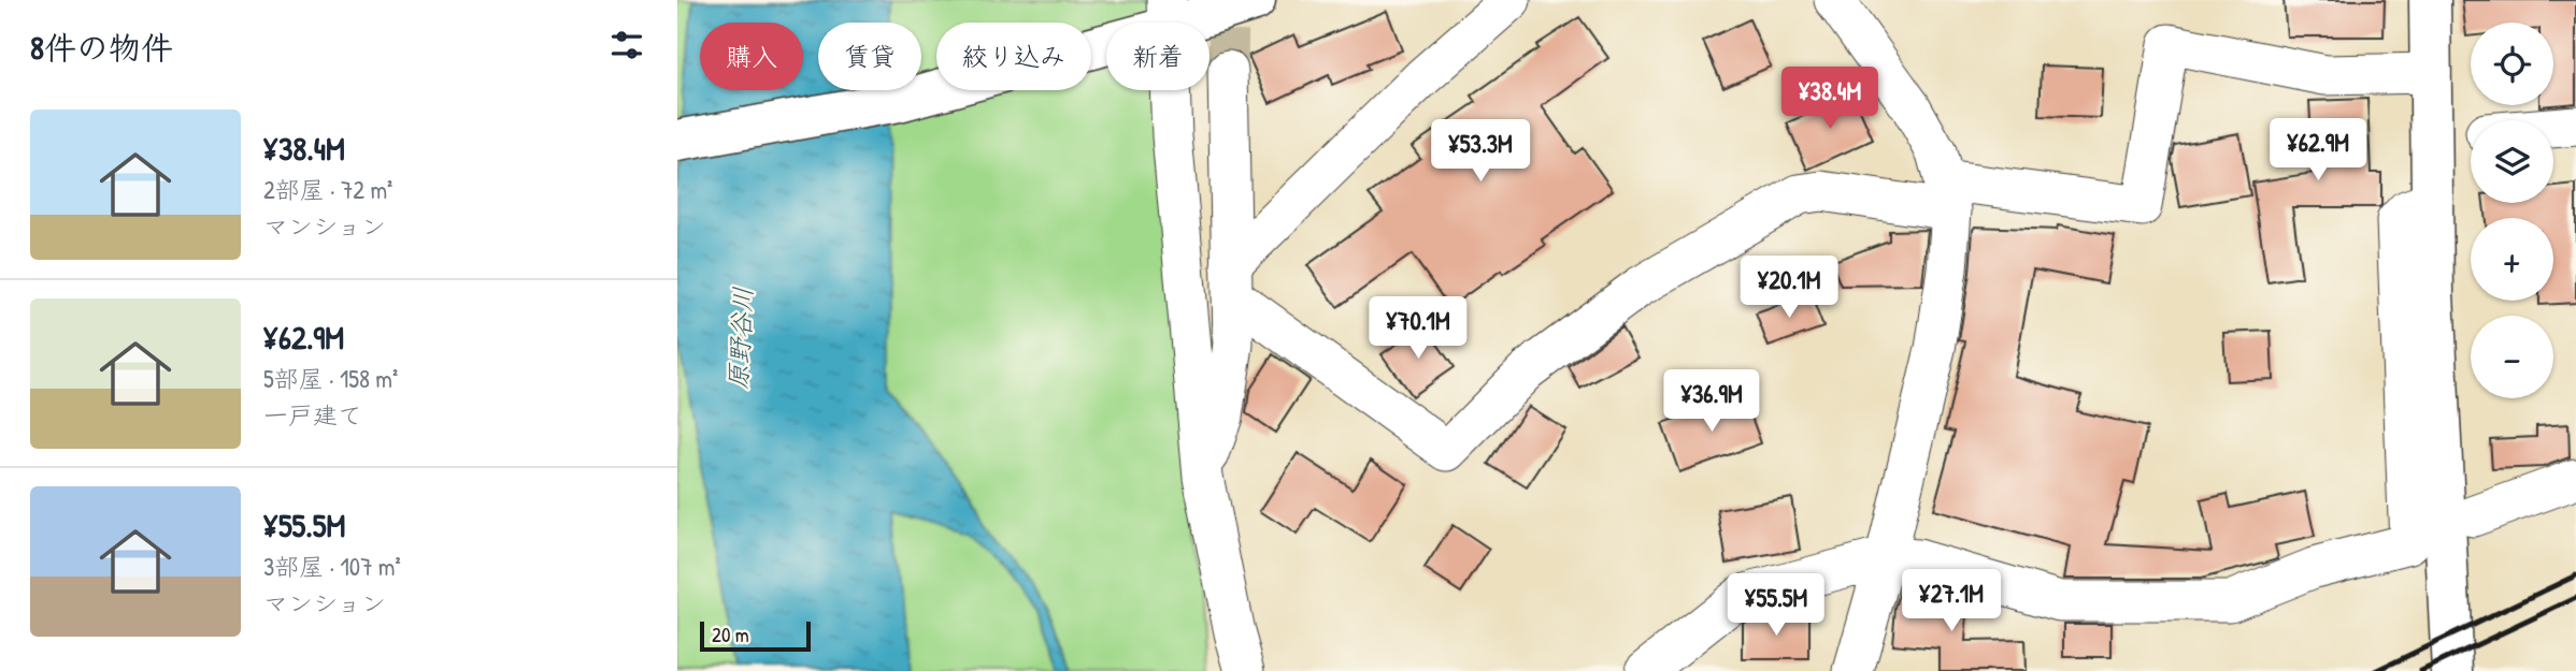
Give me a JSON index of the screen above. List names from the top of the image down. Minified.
{"water":["原野谷川"],"scale_bar":"20 m","page":{"heading":"8件の物件","map_buttons":["+","−"],"chip":["購入","賃貸","絞り込み","新着"],"price":["¥38.4M","¥62.9M","¥53.3M","¥20.1M","¥70.1M","¥36.9M","¥27.1M","¥55.5M"],"list":[{"name":"¥38.4M","note":"2部屋 · 72 m² · マンション"},{"name":"¥62.9M","note":"5部屋 · 158 m² · 一戸建て"},{"name":"¥55.5M","note":"3部屋 · 107 m² · マンション"}],"scale":"20 m"}}
